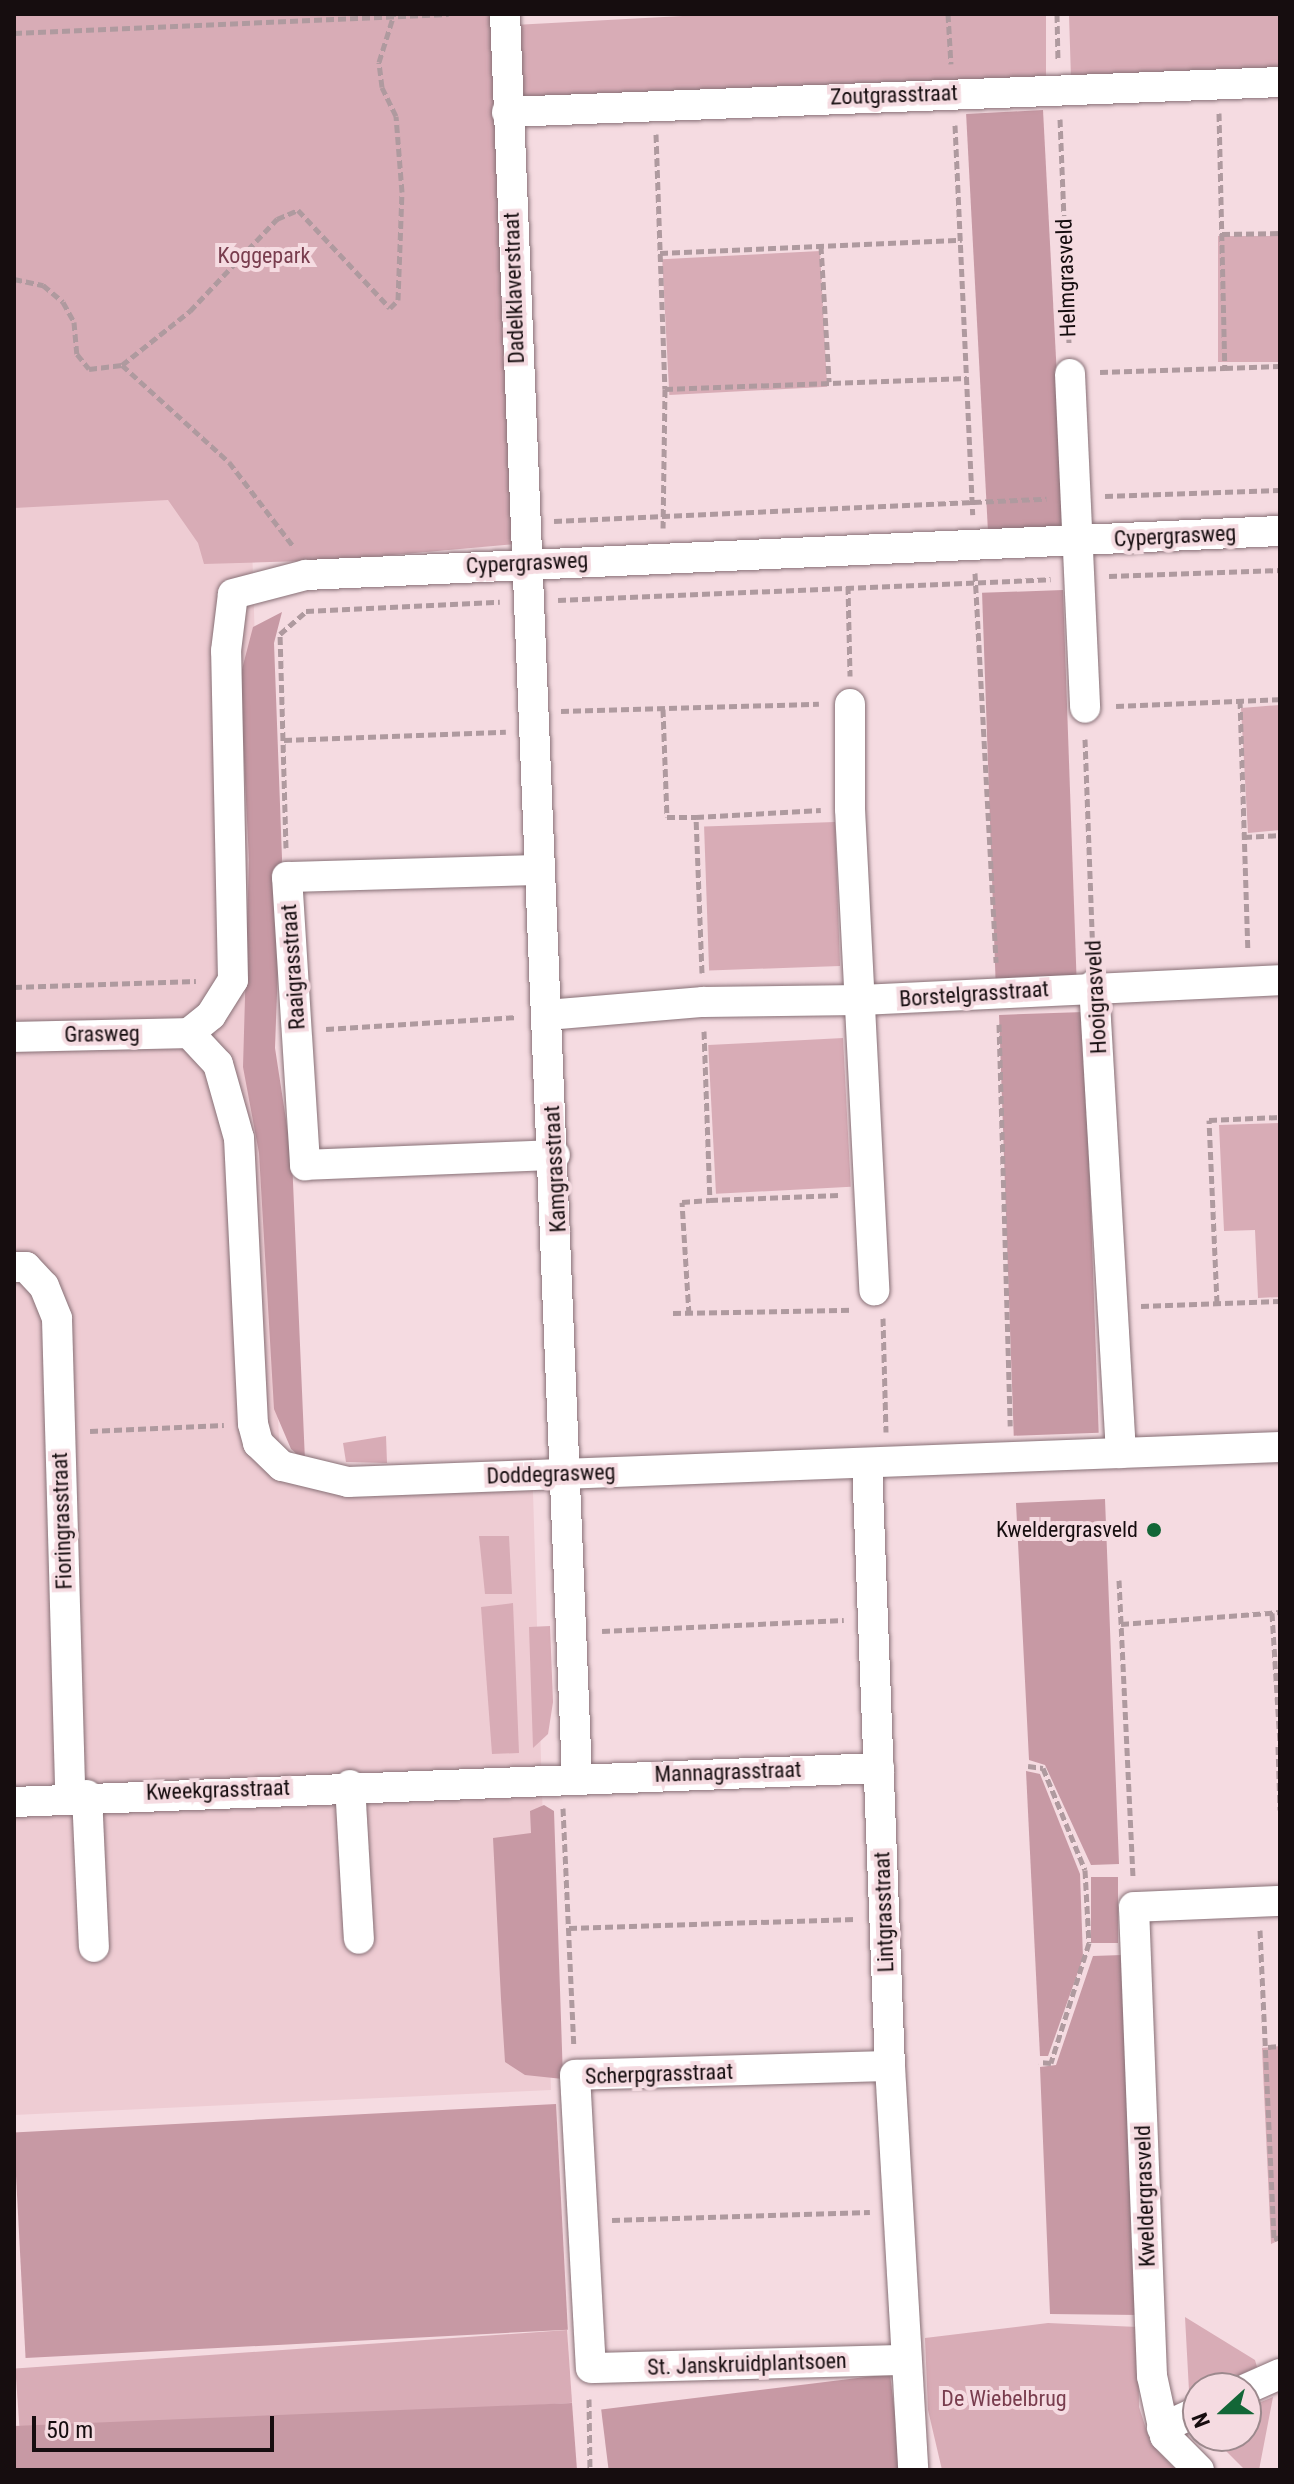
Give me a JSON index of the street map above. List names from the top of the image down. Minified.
{"streets":{"street":["Zoutgrasstraat","Dadelklaverstraat","Cypergrasweg","Raaigrasstraat","Borstelgrasstraat","Hooigrasveld","Grasweg","Kamgrasstraat","Doddegrasweg","Fioringrasstraat","Mannagrasstraat","Kweekgrasstraat","Lintgrasstraat","Scherpgrasstraat","Kweldergrasveld","St. Janskruidplantsoen"],"path":["Helmgrasveld"]},"crossings":[["Zoutgrasstraat","Helmgrasveld"],["Zoutgrasstraat","Dadelklaverstraat"],["Dadelklaverstraat","Cypergrasweg"],["Dadelklaverstraat","Kamgrasstraat"],["Cypergrasweg","Kamgrasstraat"],["Raaigrasstraat","Kamgrasstraat"],["Borstelgrasstraat","Hooigrasveld"],["Borstelgrasstraat","Kamgrasstraat"],["Hooigrasveld","Doddegrasweg"],["Grasweg","Doddegrasweg"],["Kamgrasstraat","Doddegrasweg"],["Kamgrasstraat","Mannagrasstraat"],["Kamgrasstraat","Kweekgrasstraat"],["Doddegrasweg","Lintgrasstraat"],["Fioringrasstraat","Kweekgrasstraat"],["Mannagrasstraat","Kweekgrasstraat"],["Mannagrasstraat","Lintgrasstraat"],["Lintgrasstraat","Scherpgrasstraat"],["Lintgrasstraat","St. Janskruidplantsoen"],["Scherpgrasstraat","St. Janskruidplantsoen"]],"parks":["Koggepark","De Wiebelbrug"],"places":["Kweldergrasveld"],"scale_bar":"50 m","north":"left"}
